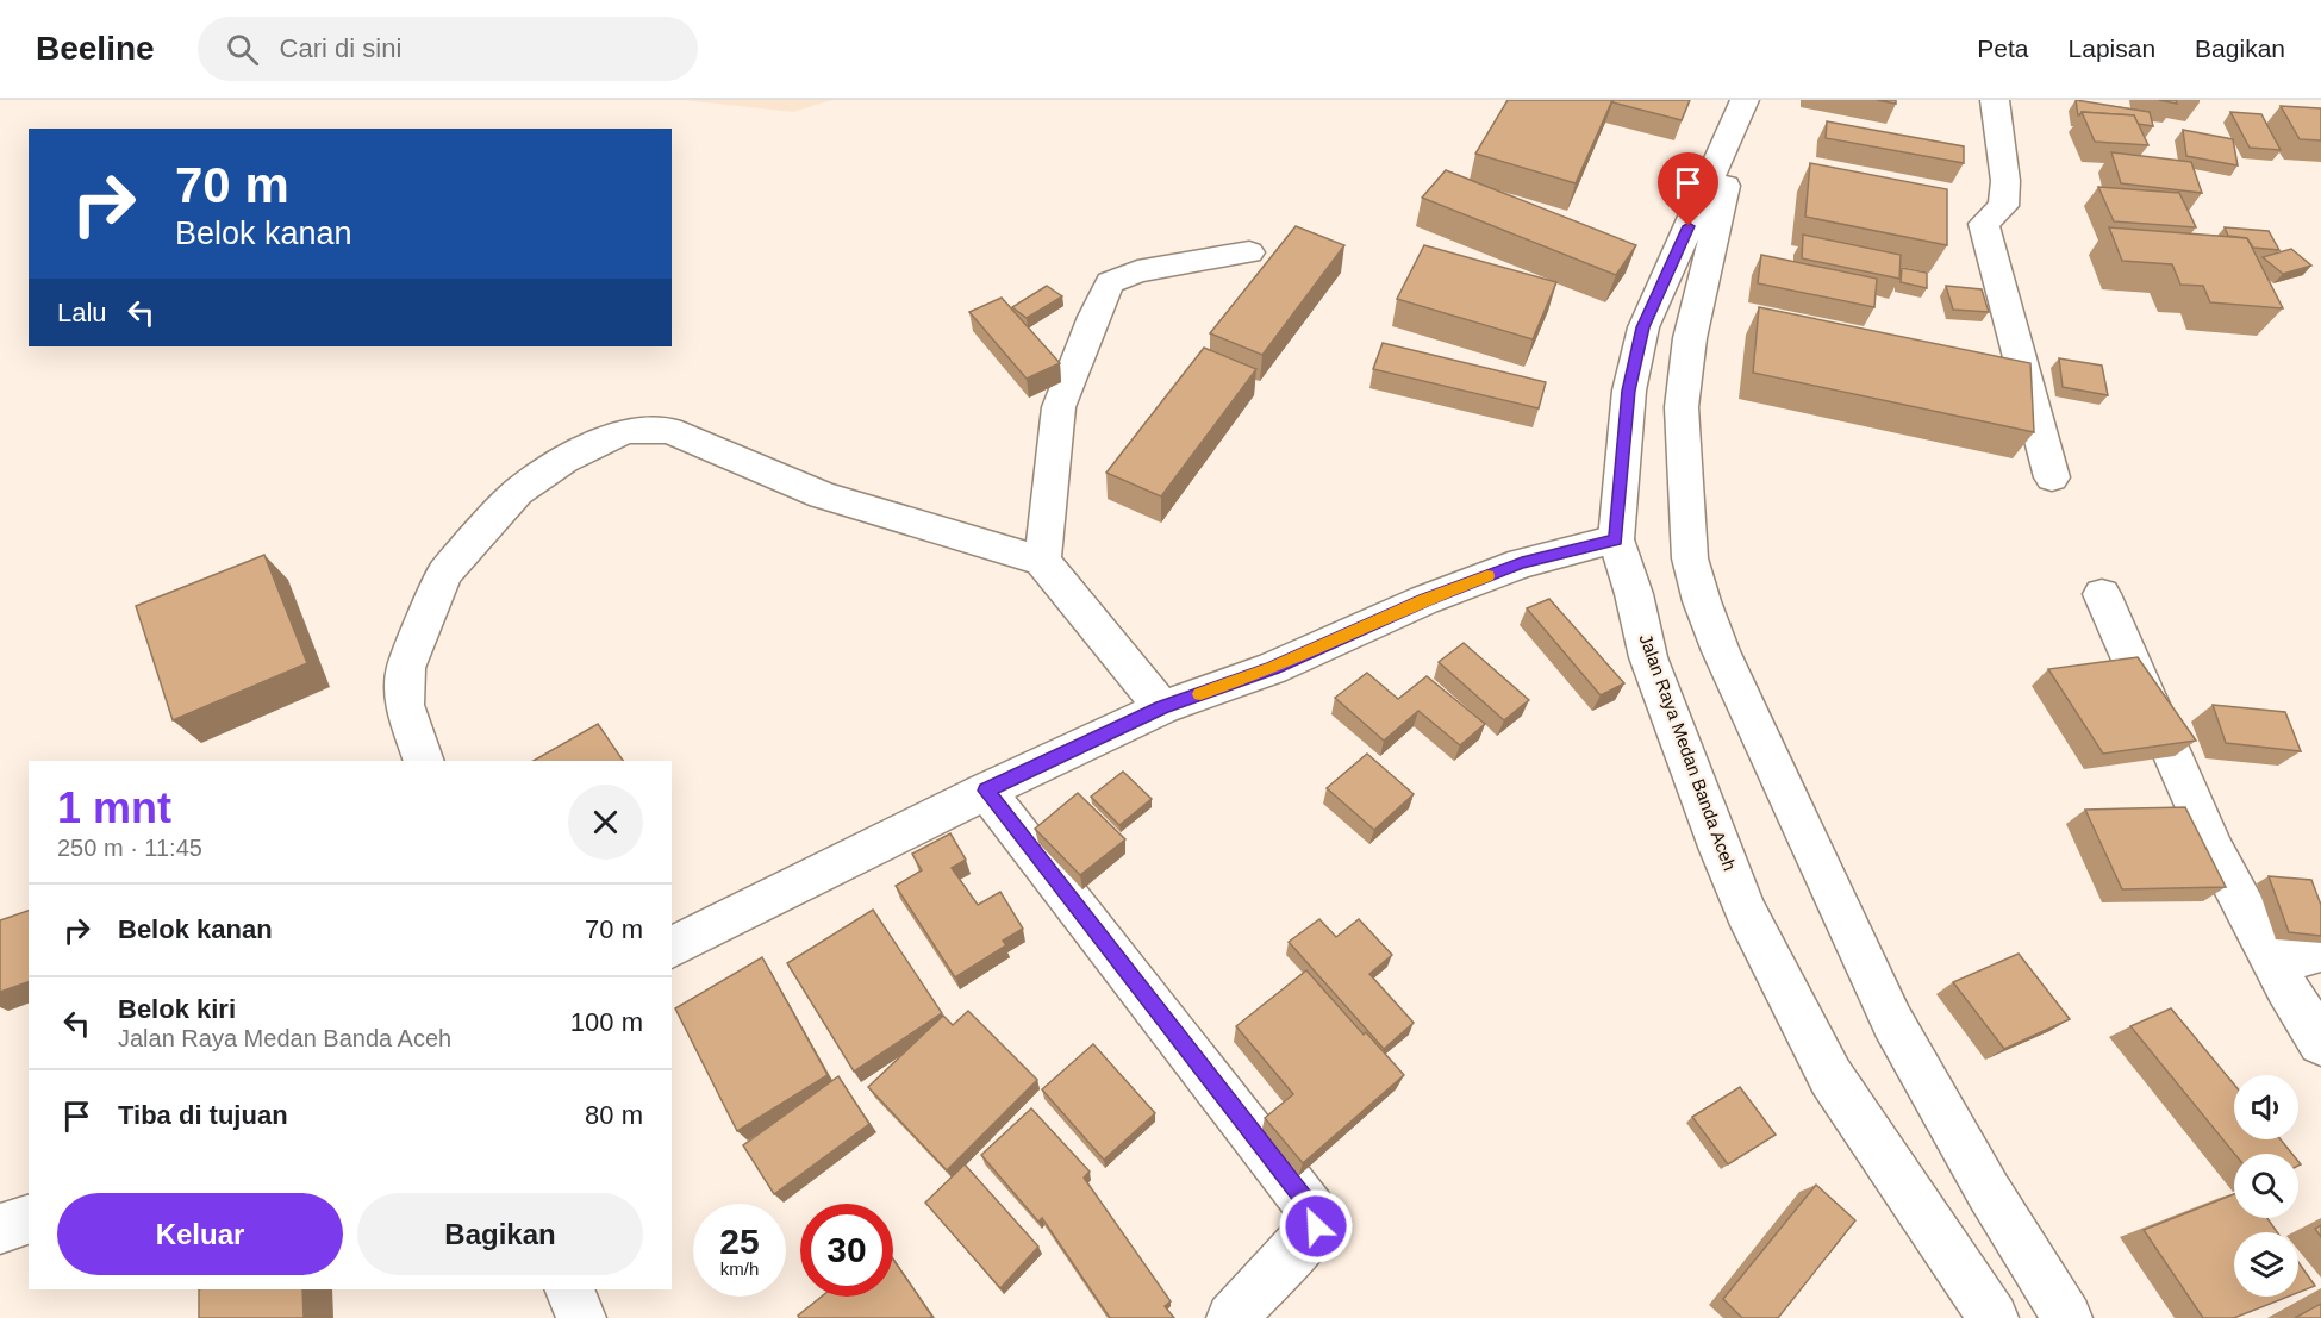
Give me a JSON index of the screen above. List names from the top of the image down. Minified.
{"streets":{"main road":["Jalan Raya Medan Banda Aceh"]},"page":{"header":"Beeline","search":"Cari di sini","nav":["Peta","Lapisan","Bagikan"],"turn":["70 m","Belok kanan"],"then":"Lalu","heading":["1 mnt","250 m · 11:45"],"list":[{"name":"Belok kanan","value":"70 m"},{"name":"Belok kiri","note":"Jalan Raya Medan Banda Aceh","value":"100 m"},{"name":"Tiba di tujuan","value":"80 m"}],"buttons":["Keluar","Bagikan"],"speed":"25 km/h","limit":"30"}}
